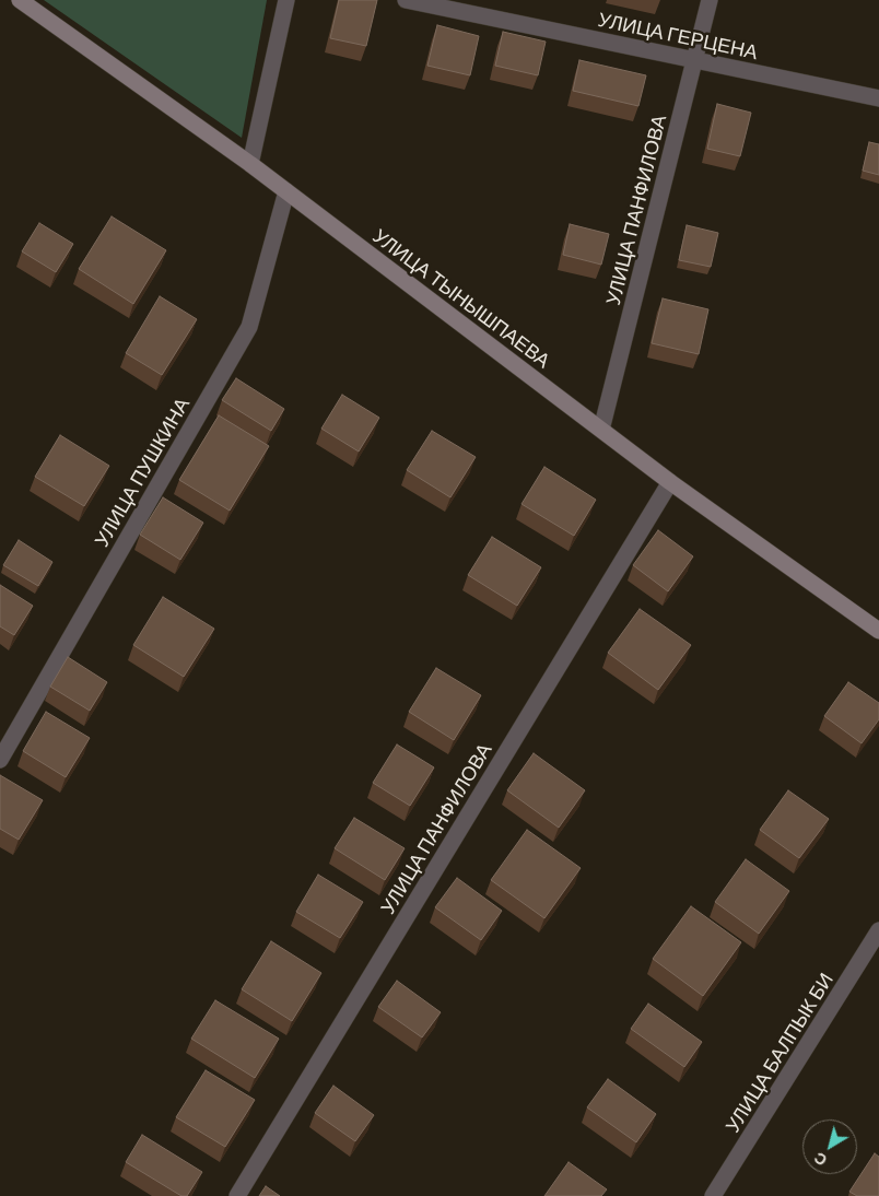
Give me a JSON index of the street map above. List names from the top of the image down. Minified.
{"streets":{"street":["УЛИЦА ГЕРЦЕНА","УЛИЦА ПАНФИЛОВА","УЛИЦА ТЫНЫШПАЕВА","УЛИЦА ПУШКИНА","УЛИЦА БАЛПЫК БИ"]},"crossings":[["УЛИЦА ГЕРЦЕНА","УЛИЦА ПАНФИЛОВА"],["УЛИЦА ПАНФИЛОВА","УЛИЦА ТЫНЫШПАЕВА"],["УЛИЦА ТЫНЫШПАЕВА","УЛИЦА ПУШКИНА"]],"north":"bottom left"}
